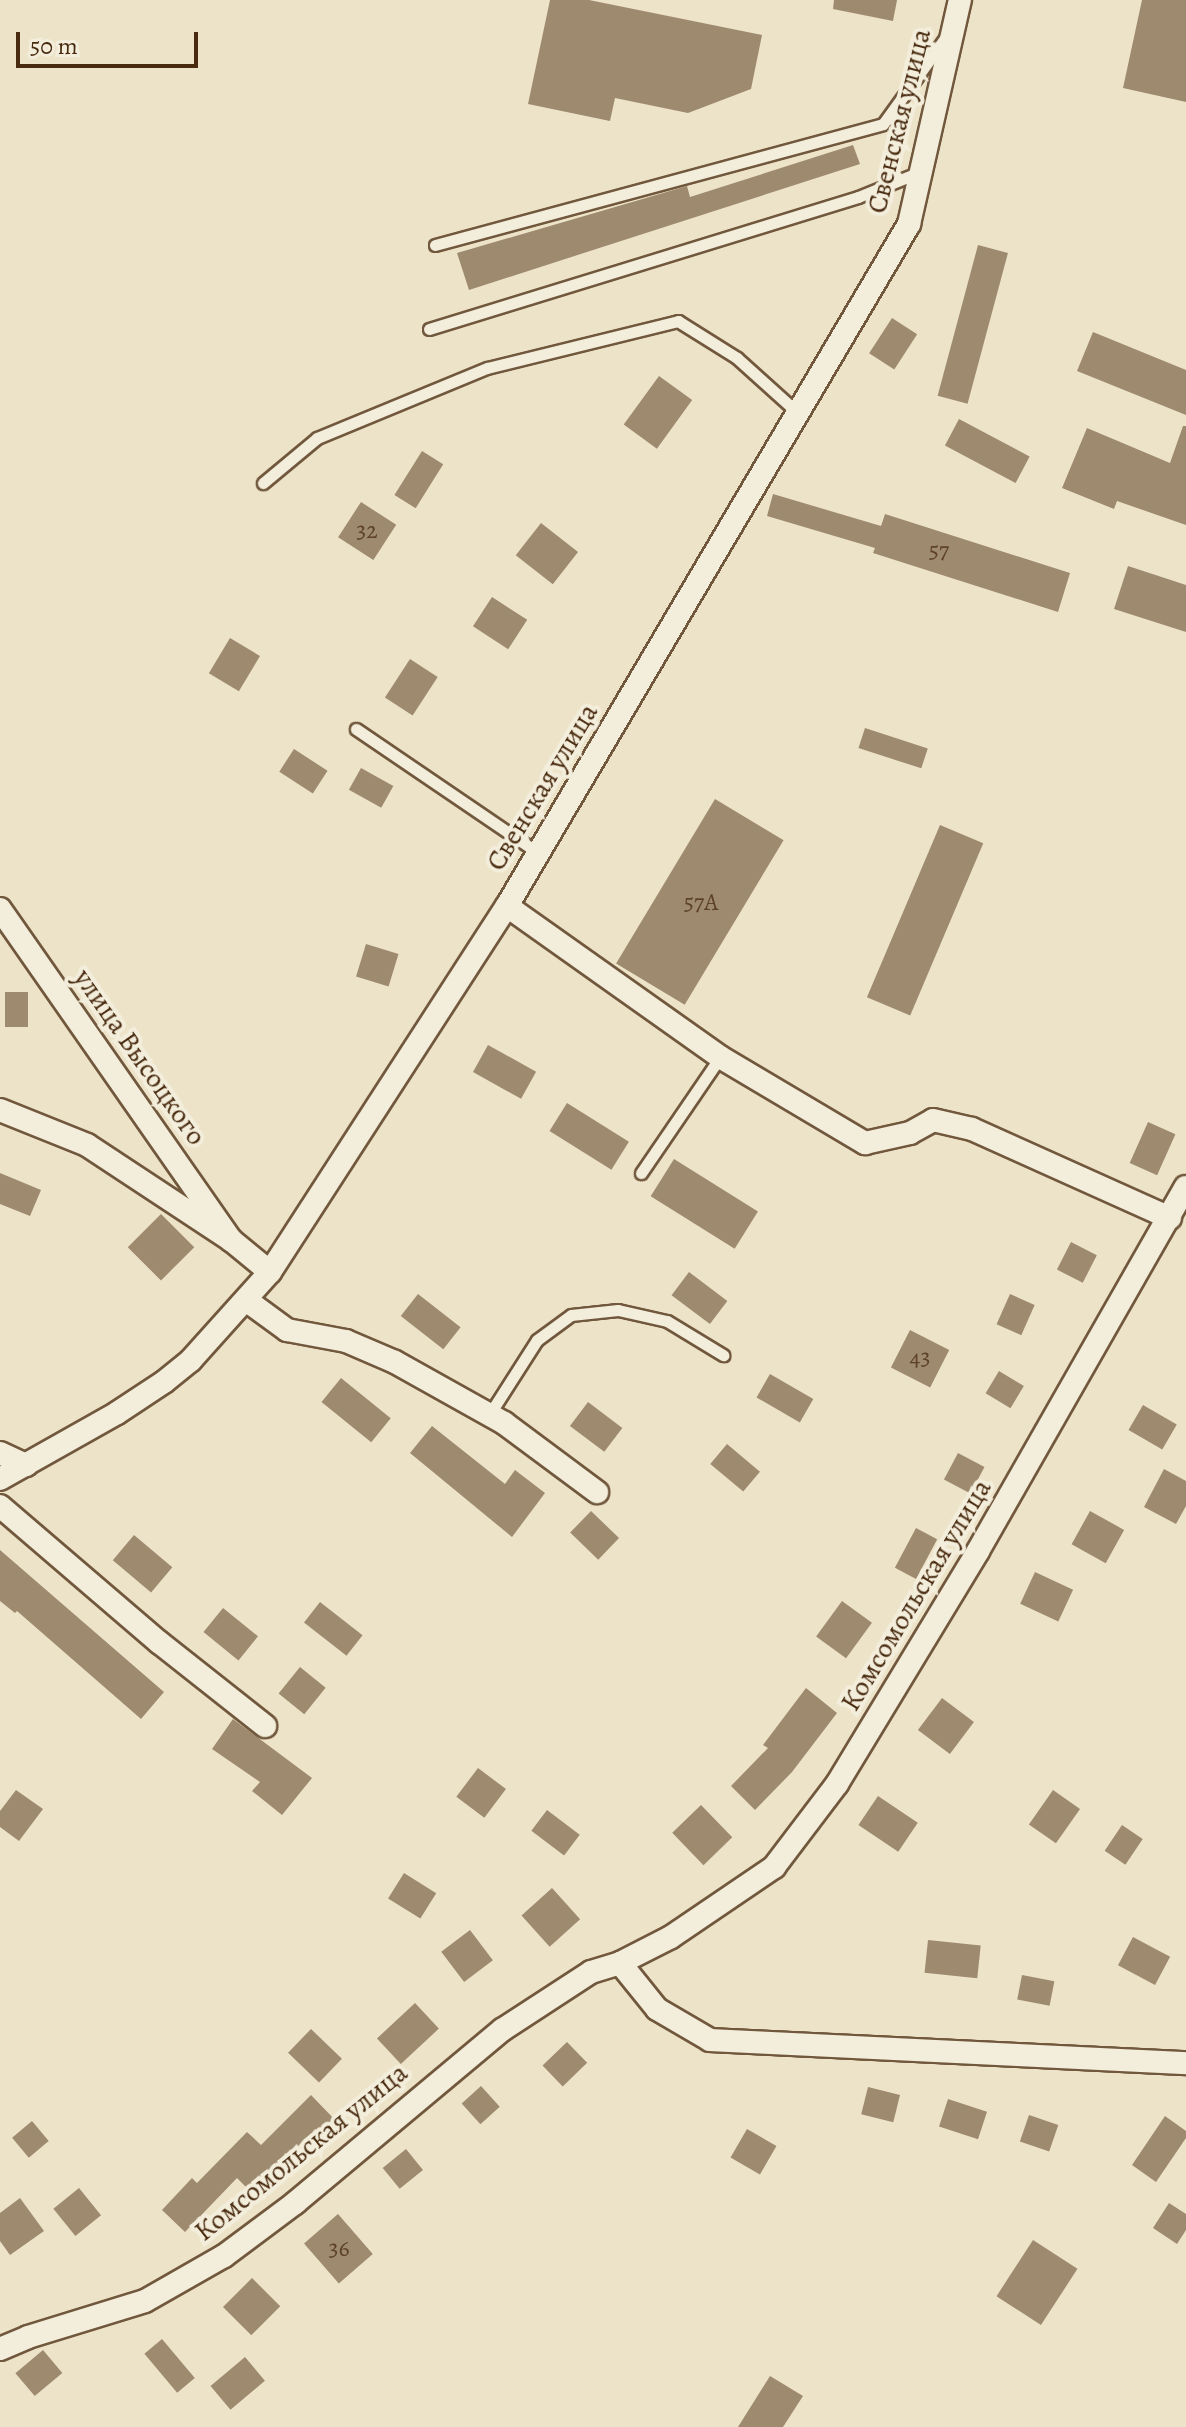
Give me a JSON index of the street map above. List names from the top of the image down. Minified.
{"streets":{"street":["Свенская улица","улица Высоцкого","Комсомольская улица"]},"house_numbers":["32","57","57А","43","36"],"scale_bar":"50 m"}
